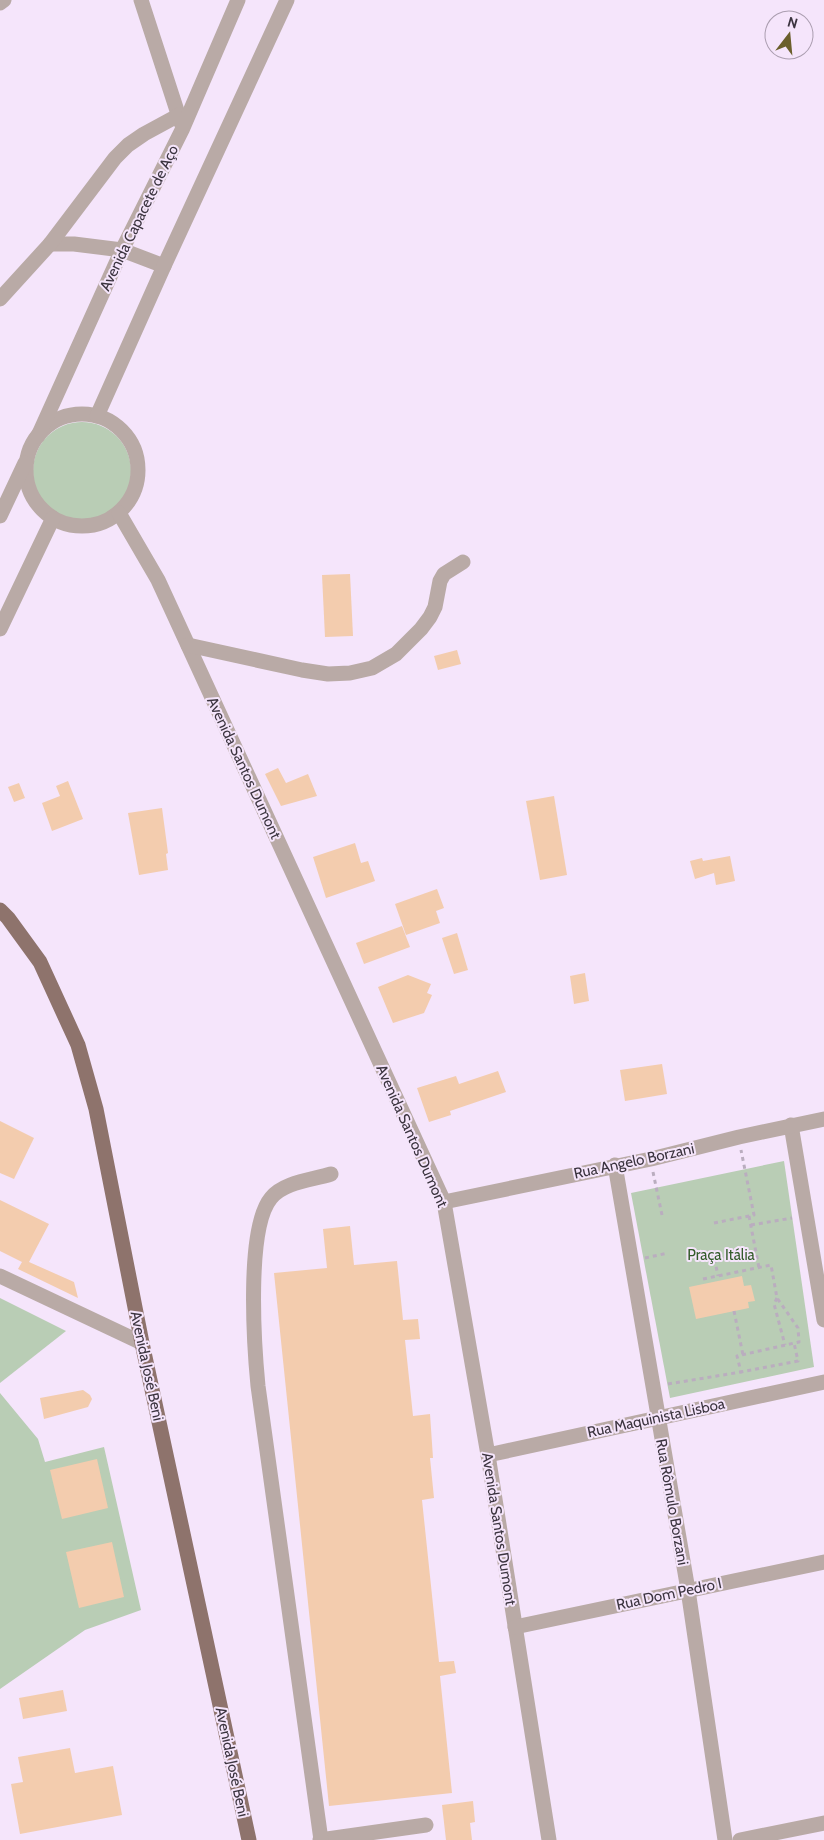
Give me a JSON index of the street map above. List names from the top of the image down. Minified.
{"streets":{"main road":["Avenida José Beni"],"street":["Avenida Capacete de Aço","Avenida Santos Dumont","Rua Angelo Borzani","Rua Maquinista Lisboa","Rua Rômulo Borzani","Rua Dom Pedro I"]},"crossings":[["Avenida Capacete de Aço","Avenida Santos Dumont"],["Avenida Santos Dumont","Rua Angelo Borzani"],["Avenida Santos Dumont","Rua Maquinista Lisboa"],["Avenida Santos Dumont","Rua Dom Pedro I"],["Rua Angelo Borzani","Rua Rômulo Borzani"],["Rua Maquinista Lisboa","Rua Rômulo Borzani"],["Rua Rômulo Borzani","Rua Dom Pedro I"]],"parks":["Praça Itália"],"north":"top"}
